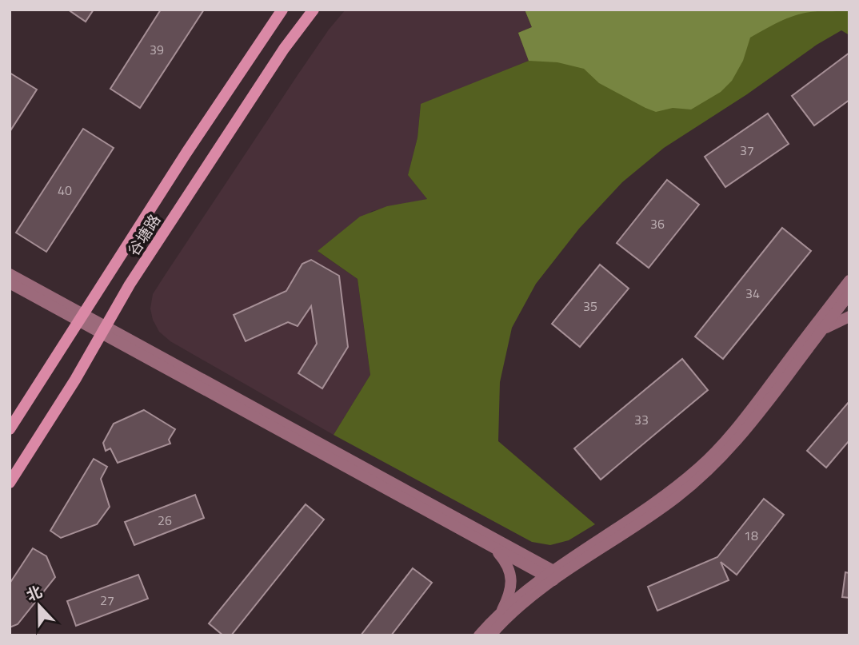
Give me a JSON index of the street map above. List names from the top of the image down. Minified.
{"streets":{"main road":["谷塘路"]},"house_numbers":["39","37","40","36","34","35","33","26","18","27"],"north":"top"}
